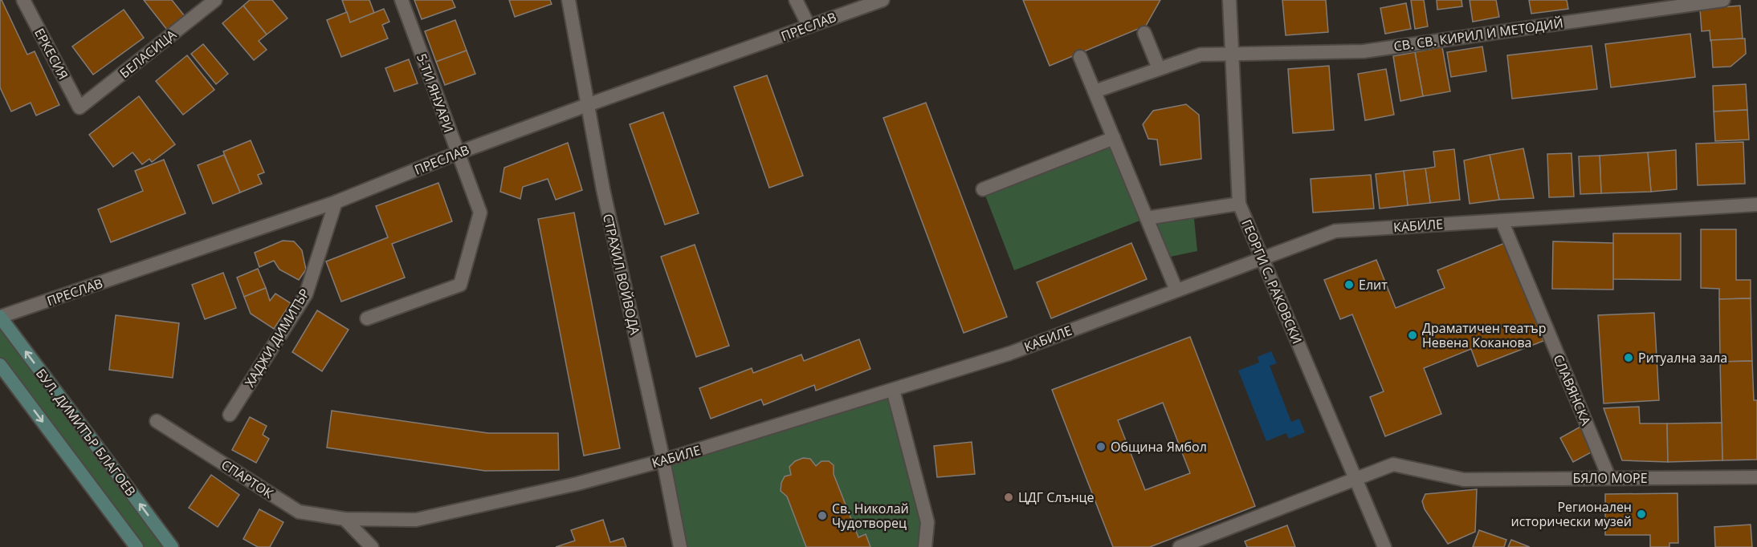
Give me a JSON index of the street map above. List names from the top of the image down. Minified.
{"streets":{"main road":["БУЛ. ДИМИТЪР БЛАГОЕВ"],"street":["ПРЕСЛАВ","СВ. СВ. КИРИЛ И МЕТОДИЙ","ЕРКЕСИЯ","БЕЛАСИЦА","5-ТИ ЯНУАРИ","КАБИЛЕ","СТРАХИЛ ВОЙВОДА","ГЕОРГИ С. РАКОВСКИ","ХАДЖИ ДИМИТЪР","СЛАВЯНСКА","БЯЛО МОРЕ","СПАРТОК"]},"crossings":[["ПРЕСЛАВ","5-ТИ ЯНУАРИ"],["ПРЕСЛАВ","СТРАХИЛ ВОЙВОДА"],["ПРЕСЛАВ","ХАДЖИ ДИМИТЪР"],["ПРЕСЛАВ","БУЛ. ДИМИТЪР БЛАГОЕВ"],["СВ. СВ. КИРИЛ И МЕТОДИЙ","ГЕОРГИ С. РАКОВСКИ"],["ЕРКЕСИЯ","БЕЛАСИЦА"],["КАБИЛЕ","СТРАХИЛ ВОЙВОДА"],["КАБИЛЕ","ГЕОРГИ С. РАКОВСКИ"],["КАБИЛЕ","СЛАВЯНСКА"],["КАБИЛЕ","СПАРТОК"],["ГЕОРГИ С. РАКОВСКИ","БЯЛО МОРЕ"],["СЛАВЯНСКА","БЯЛО МОРЕ"]],"places":["Елит","Драматичен театър Невена Коканова","Ритуална зала","Община Ямбол","ЦДГ Слънце","Регионален исторически музей","Св. Николай Чудотворец"]}
